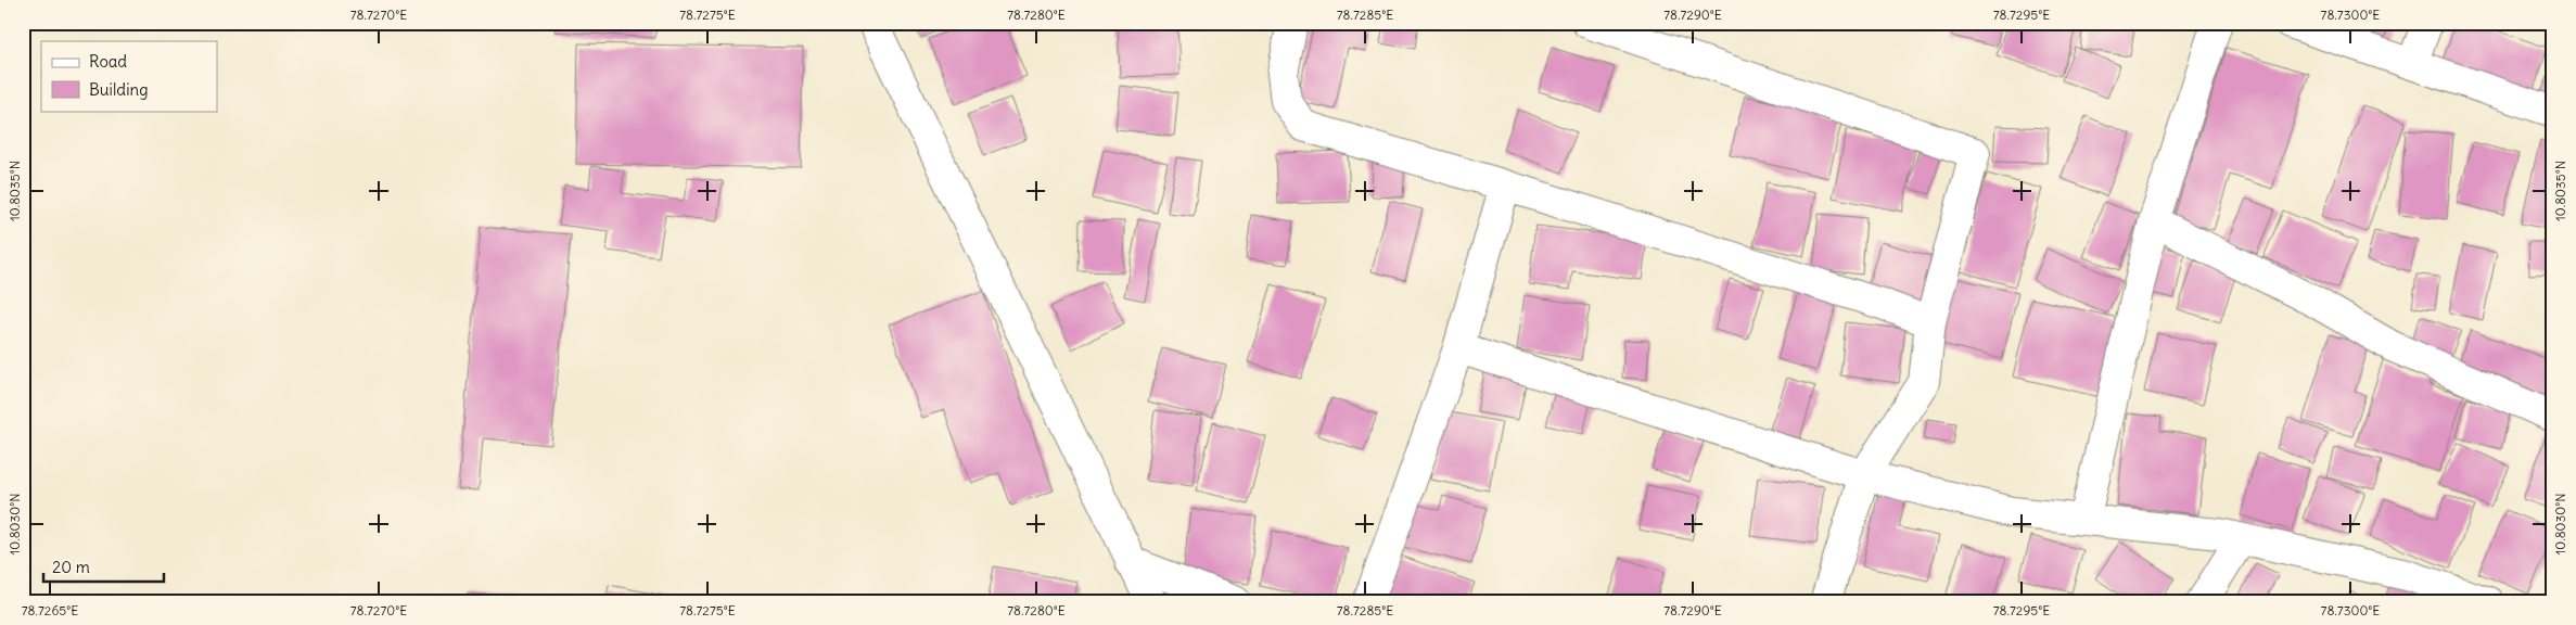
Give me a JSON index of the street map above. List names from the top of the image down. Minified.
{"legend":["Road","Building"],"scale_bar":"20 m","coordinates":["78.7270°E","78.7275°E","78.7280°E","78.7285°E","78.7290°E","78.7295°E","78.7300°E","10.8035°N","10.8030°N","78.7265°E"]}
